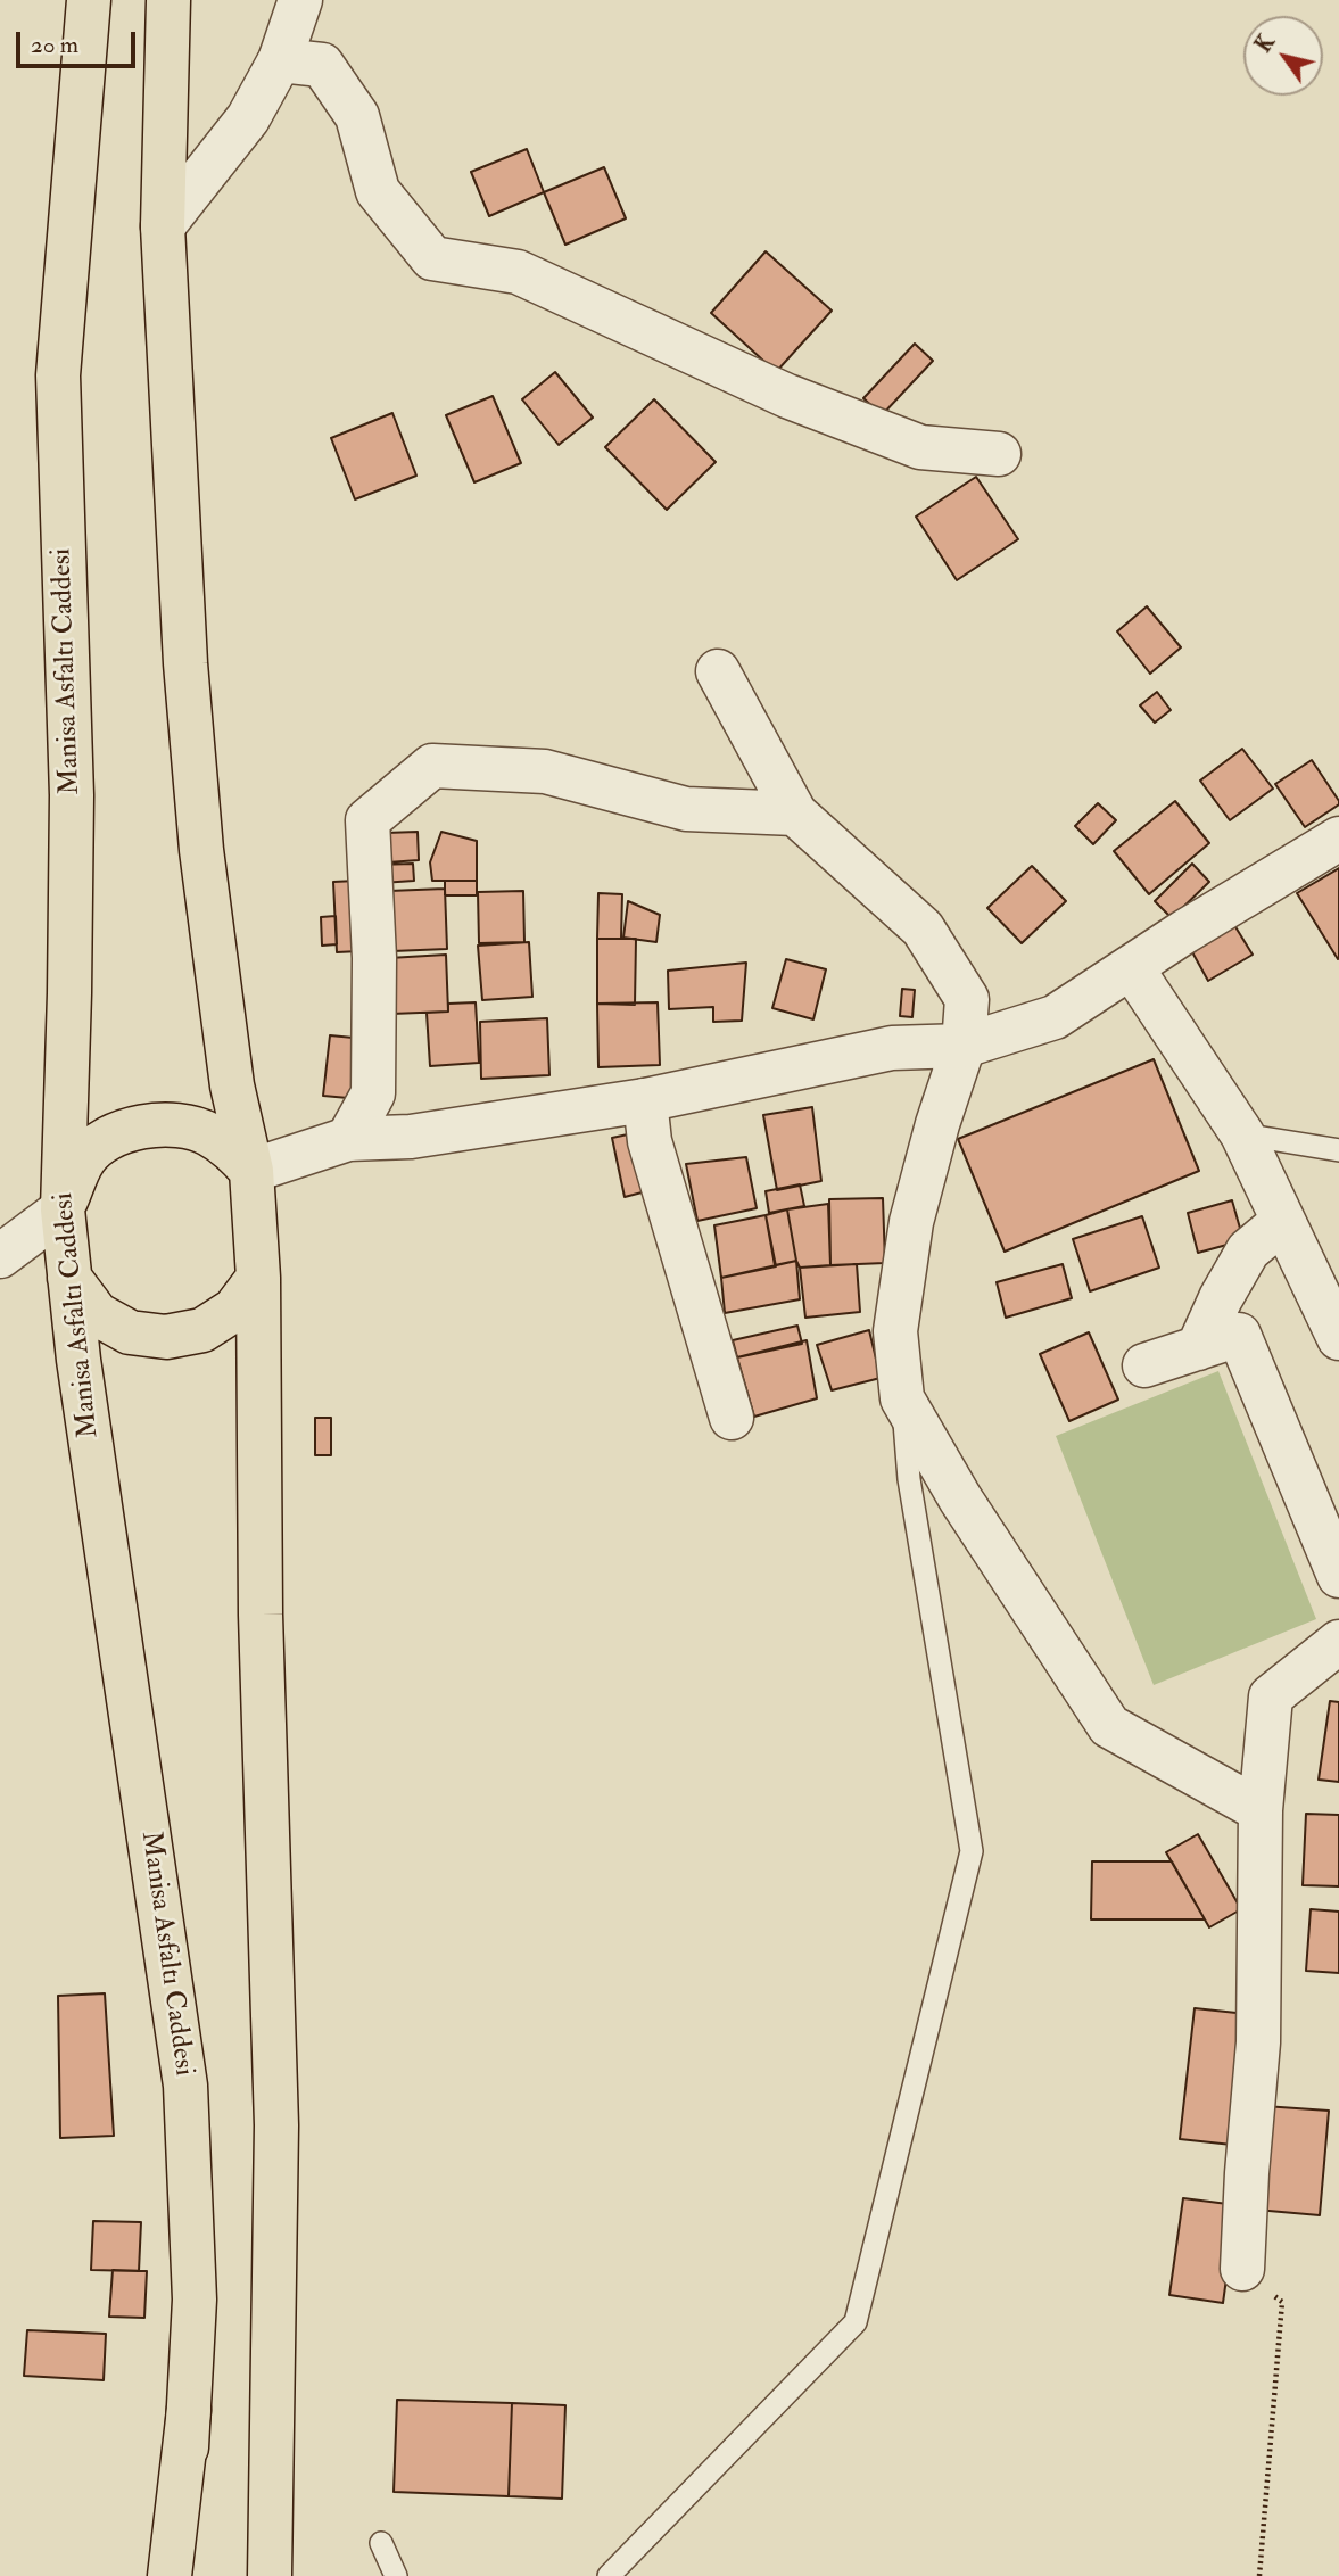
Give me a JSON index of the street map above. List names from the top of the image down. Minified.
{"streets":{"highway":["Manisa Asfaltı Caddesi"]},"scale_bar":"20 m","north":"top left"}
